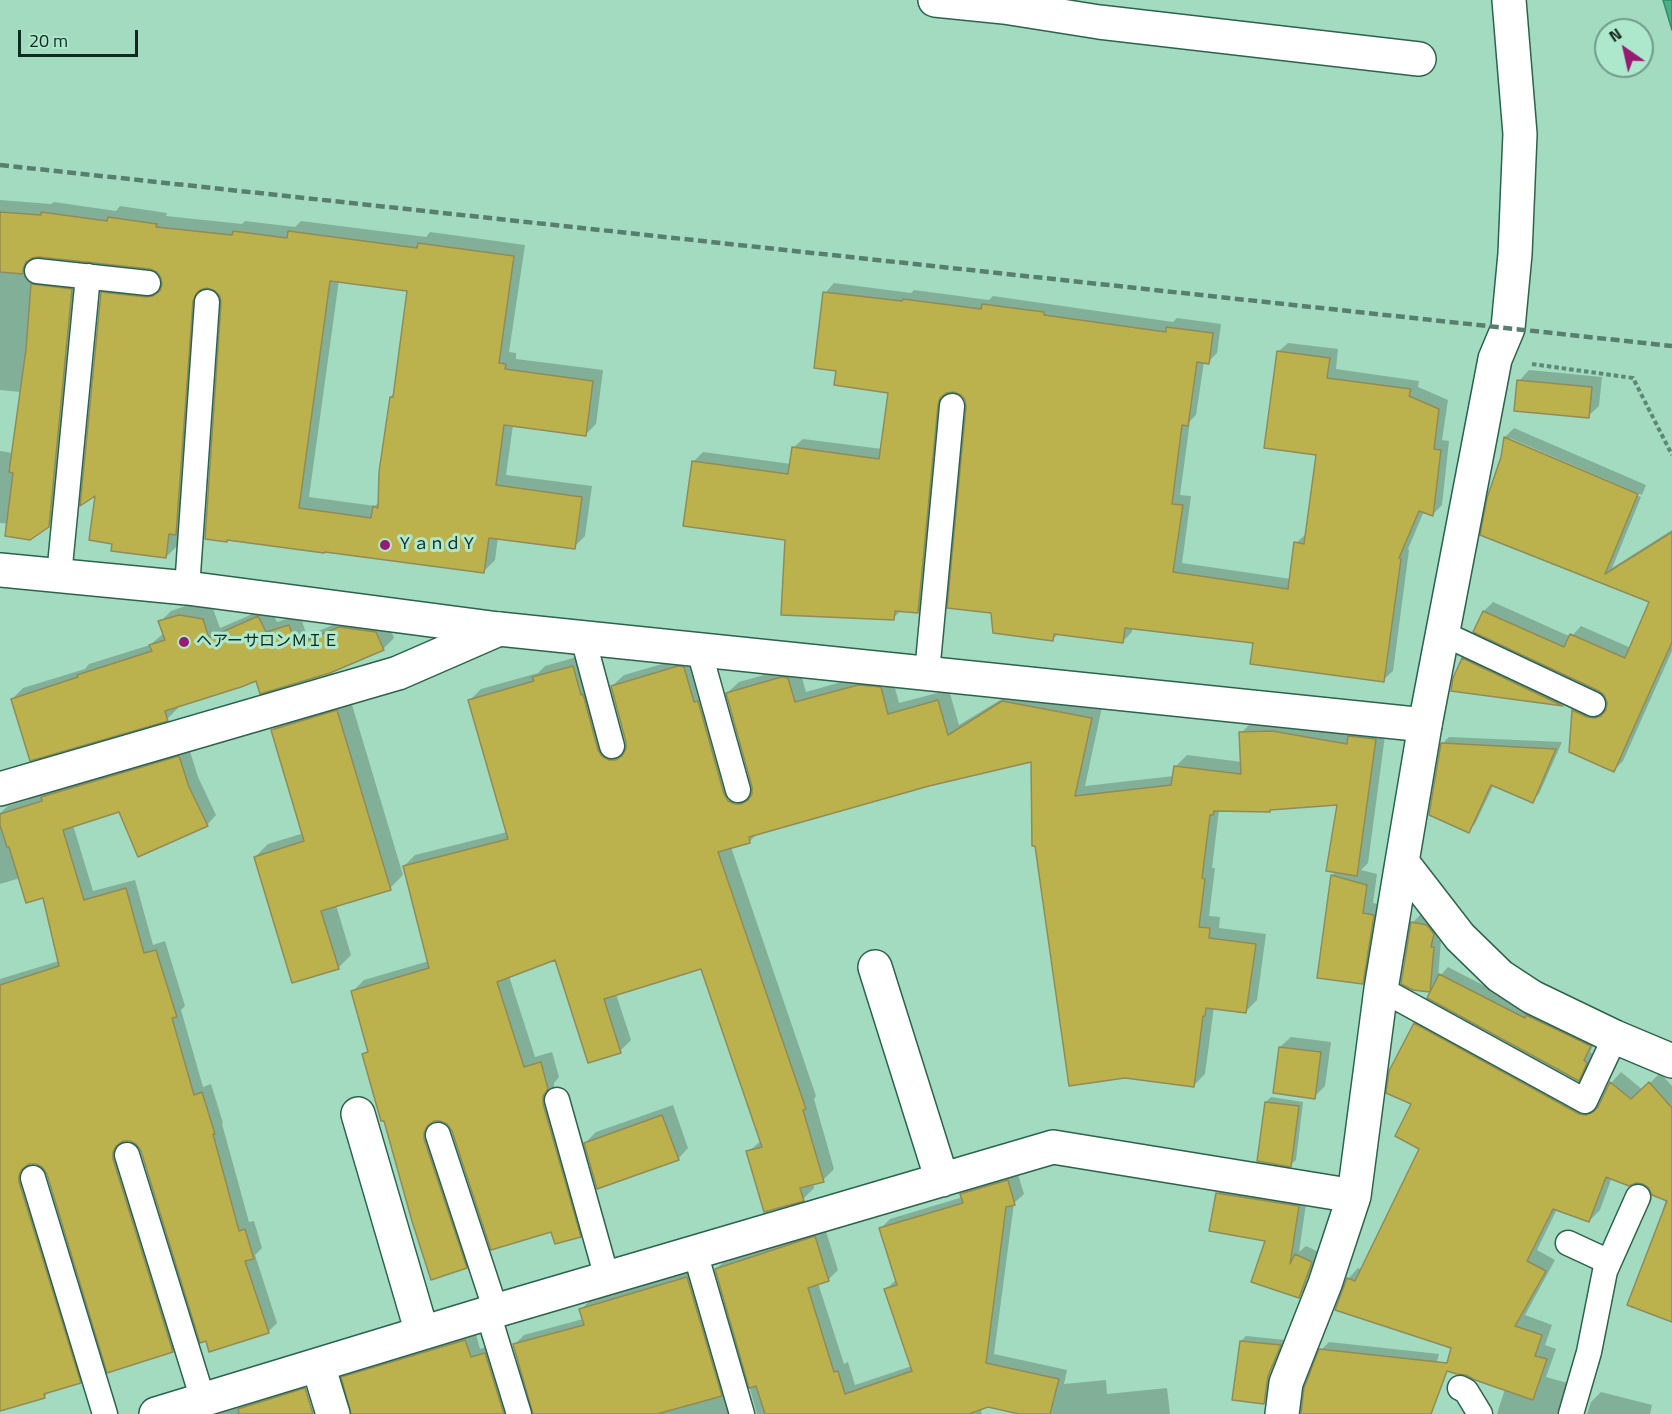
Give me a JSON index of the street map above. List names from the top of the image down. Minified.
{"places":["ＹａｎｄＹ","ヘアーサロンＭＩＥ"],"scale_bar":"20 m","north":"top left"}
